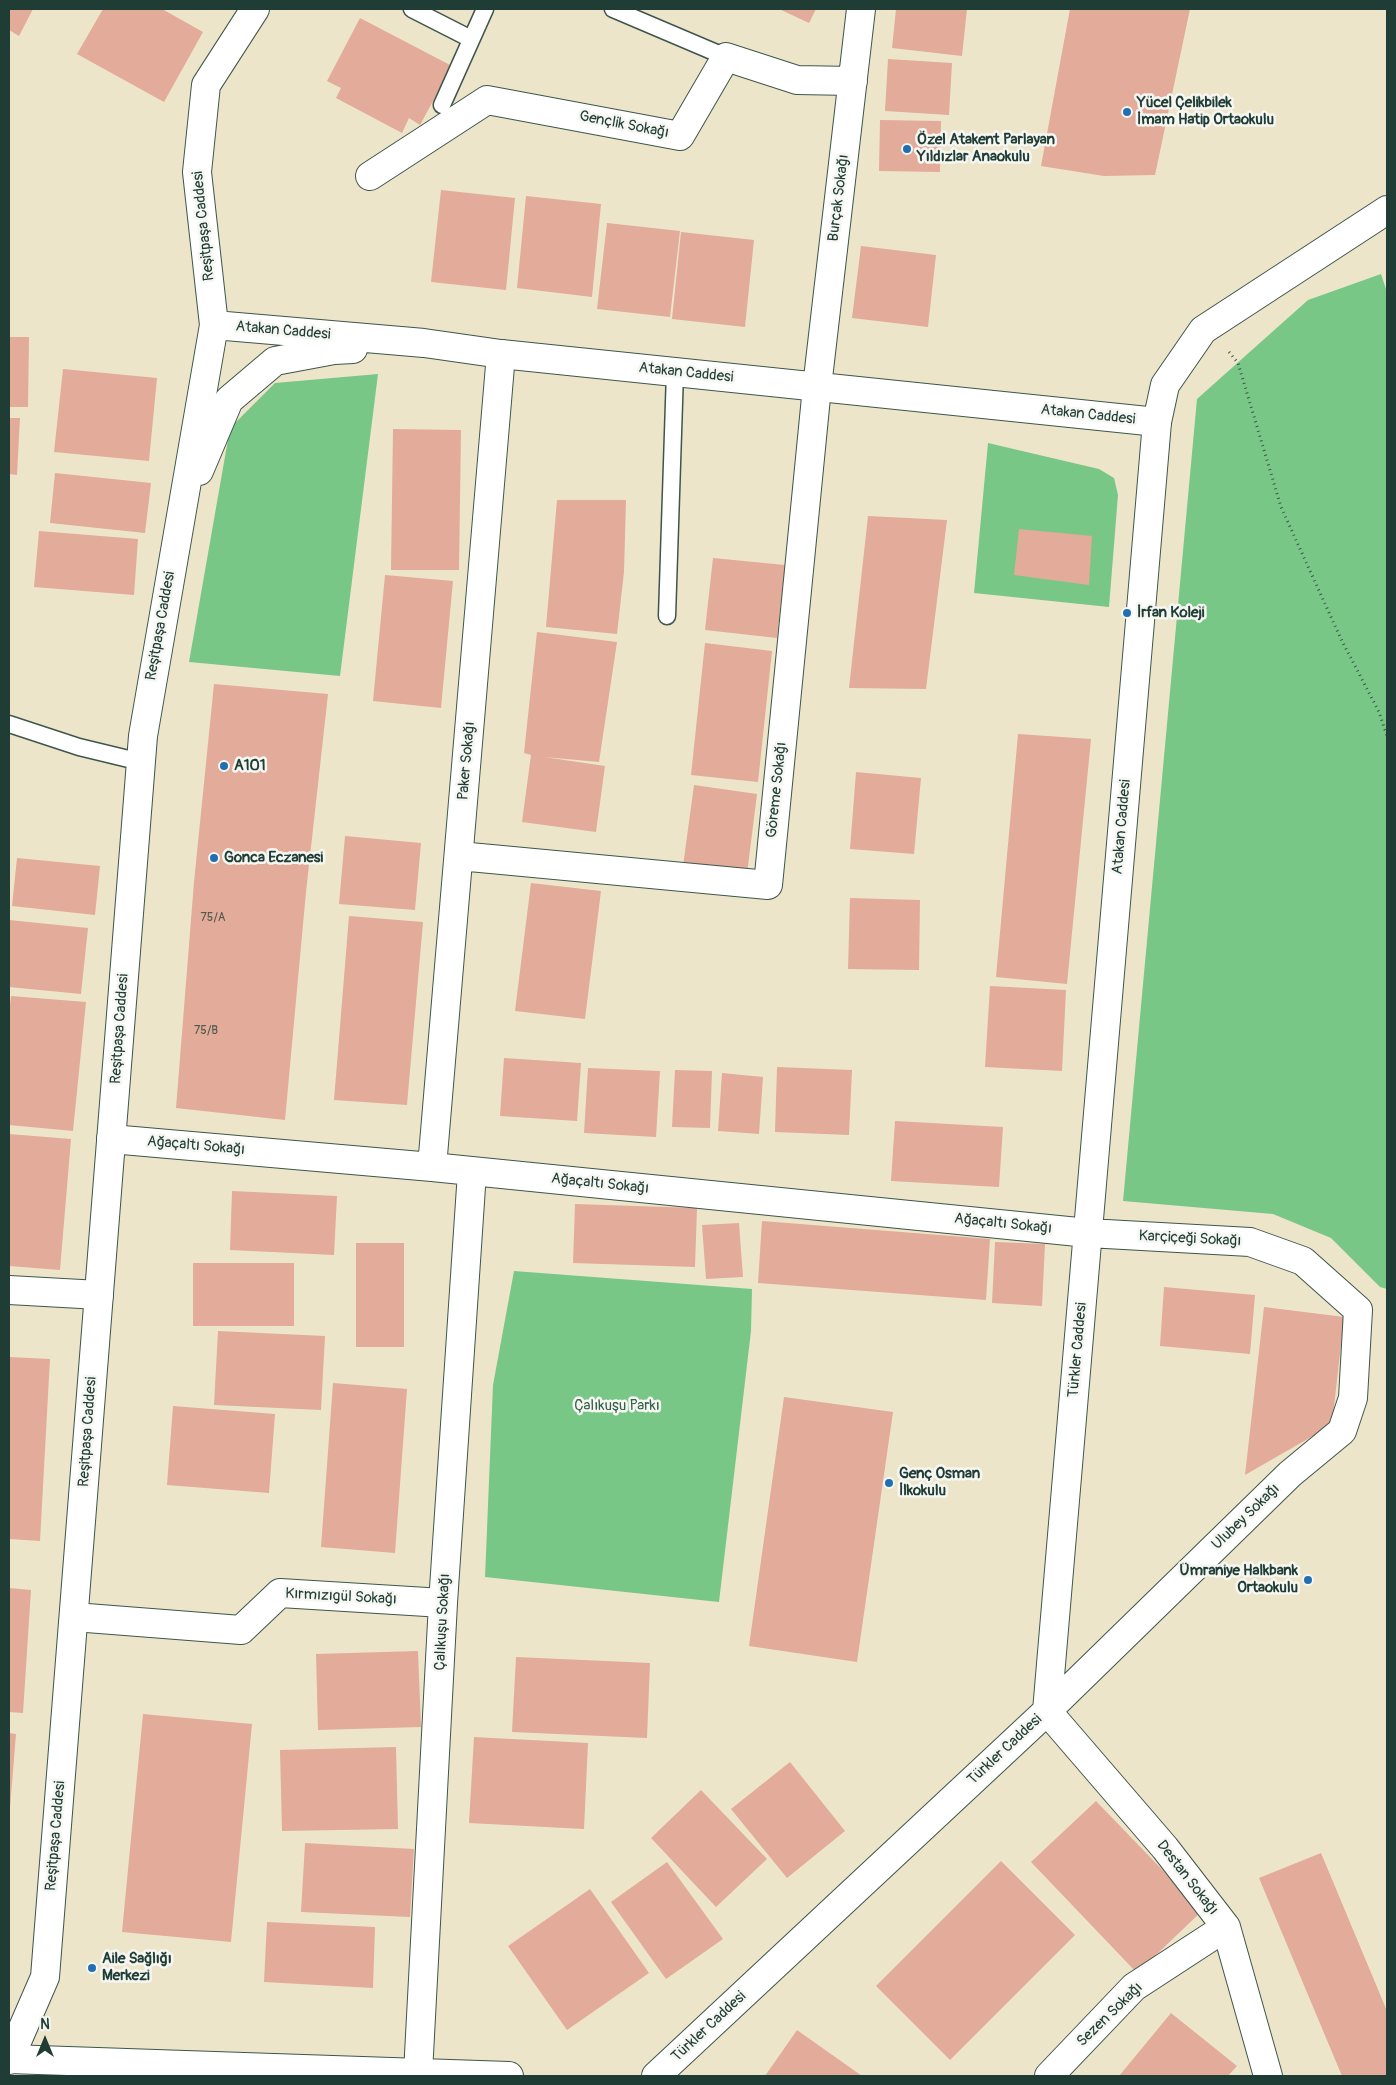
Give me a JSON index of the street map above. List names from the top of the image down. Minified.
{"streets":{"street":["Gençlik Sokağı","Burçak Sokağı","Reşitpaşa Caddesi","Atakan Caddesi","Paker Sokağı","Göreme Sokağı","Ağaçaltı Sokağı","Karçiçeği Sokağı","Türkler Caddesi","Ulubey Sokağı","Kırmızıgül Sokağı","Çalıkuşu Sokağı","Destan Sokağı","Sezen Sokağı"]},"crossings":[["Burçak Sokağı","Atakan Caddesi"],["Burçak Sokağı","Göreme Sokağı"],["Reşitpaşa Caddesi","Atakan Caddesi"],["Reşitpaşa Caddesi","Ağaçaltı Sokağı"],["Reşitpaşa Caddesi","Kırmızıgül Sokağı"],["Atakan Caddesi","Paker Sokağı"],["Atakan Caddesi","Göreme Sokağı"],["Atakan Caddesi","Ağaçaltı Sokağı"],["Atakan Caddesi","Karçiçeği Sokağı"],["Atakan Caddesi","Türkler Caddesi"],["Paker Sokağı","Göreme Sokağı"],["Paker Sokağı","Ağaçaltı Sokağı"],["Ağaçaltı Sokağı","Karçiçeği Sokağı"],["Ağaçaltı Sokağı","Türkler Caddesi"],["Ağaçaltı Sokağı","Çalıkuşu Sokağı"],["Karçiçeği Sokağı","Türkler Caddesi"],["Karçiçeği Sokağı","Ulubey Sokağı"],["Türkler Caddesi","Ulubey Sokağı"],["Türkler Caddesi","Destan Sokağı"],["Ulubey Sokağı","Destan Sokağı"],["Kırmızıgül Sokağı","Çalıkuşu Sokağı"],["Destan Sokağı","Sezen Sokağı"]],"parks":["Çalıkuşu Parkı"],"places":["Yücel Çelikbilek İmam Hatip Ortaokulu","Özel Atakent Parlayan Yıldızlar Anaokulu","İrfan Koleji","A101","Gonca Eczanesi","Genç Osman İlkokulu","Ümraniye Halkbank Ortaokulu","Aile Sağlığı Merkezi"],"house_numbers":["75/A","75/B"],"north":"top"}
